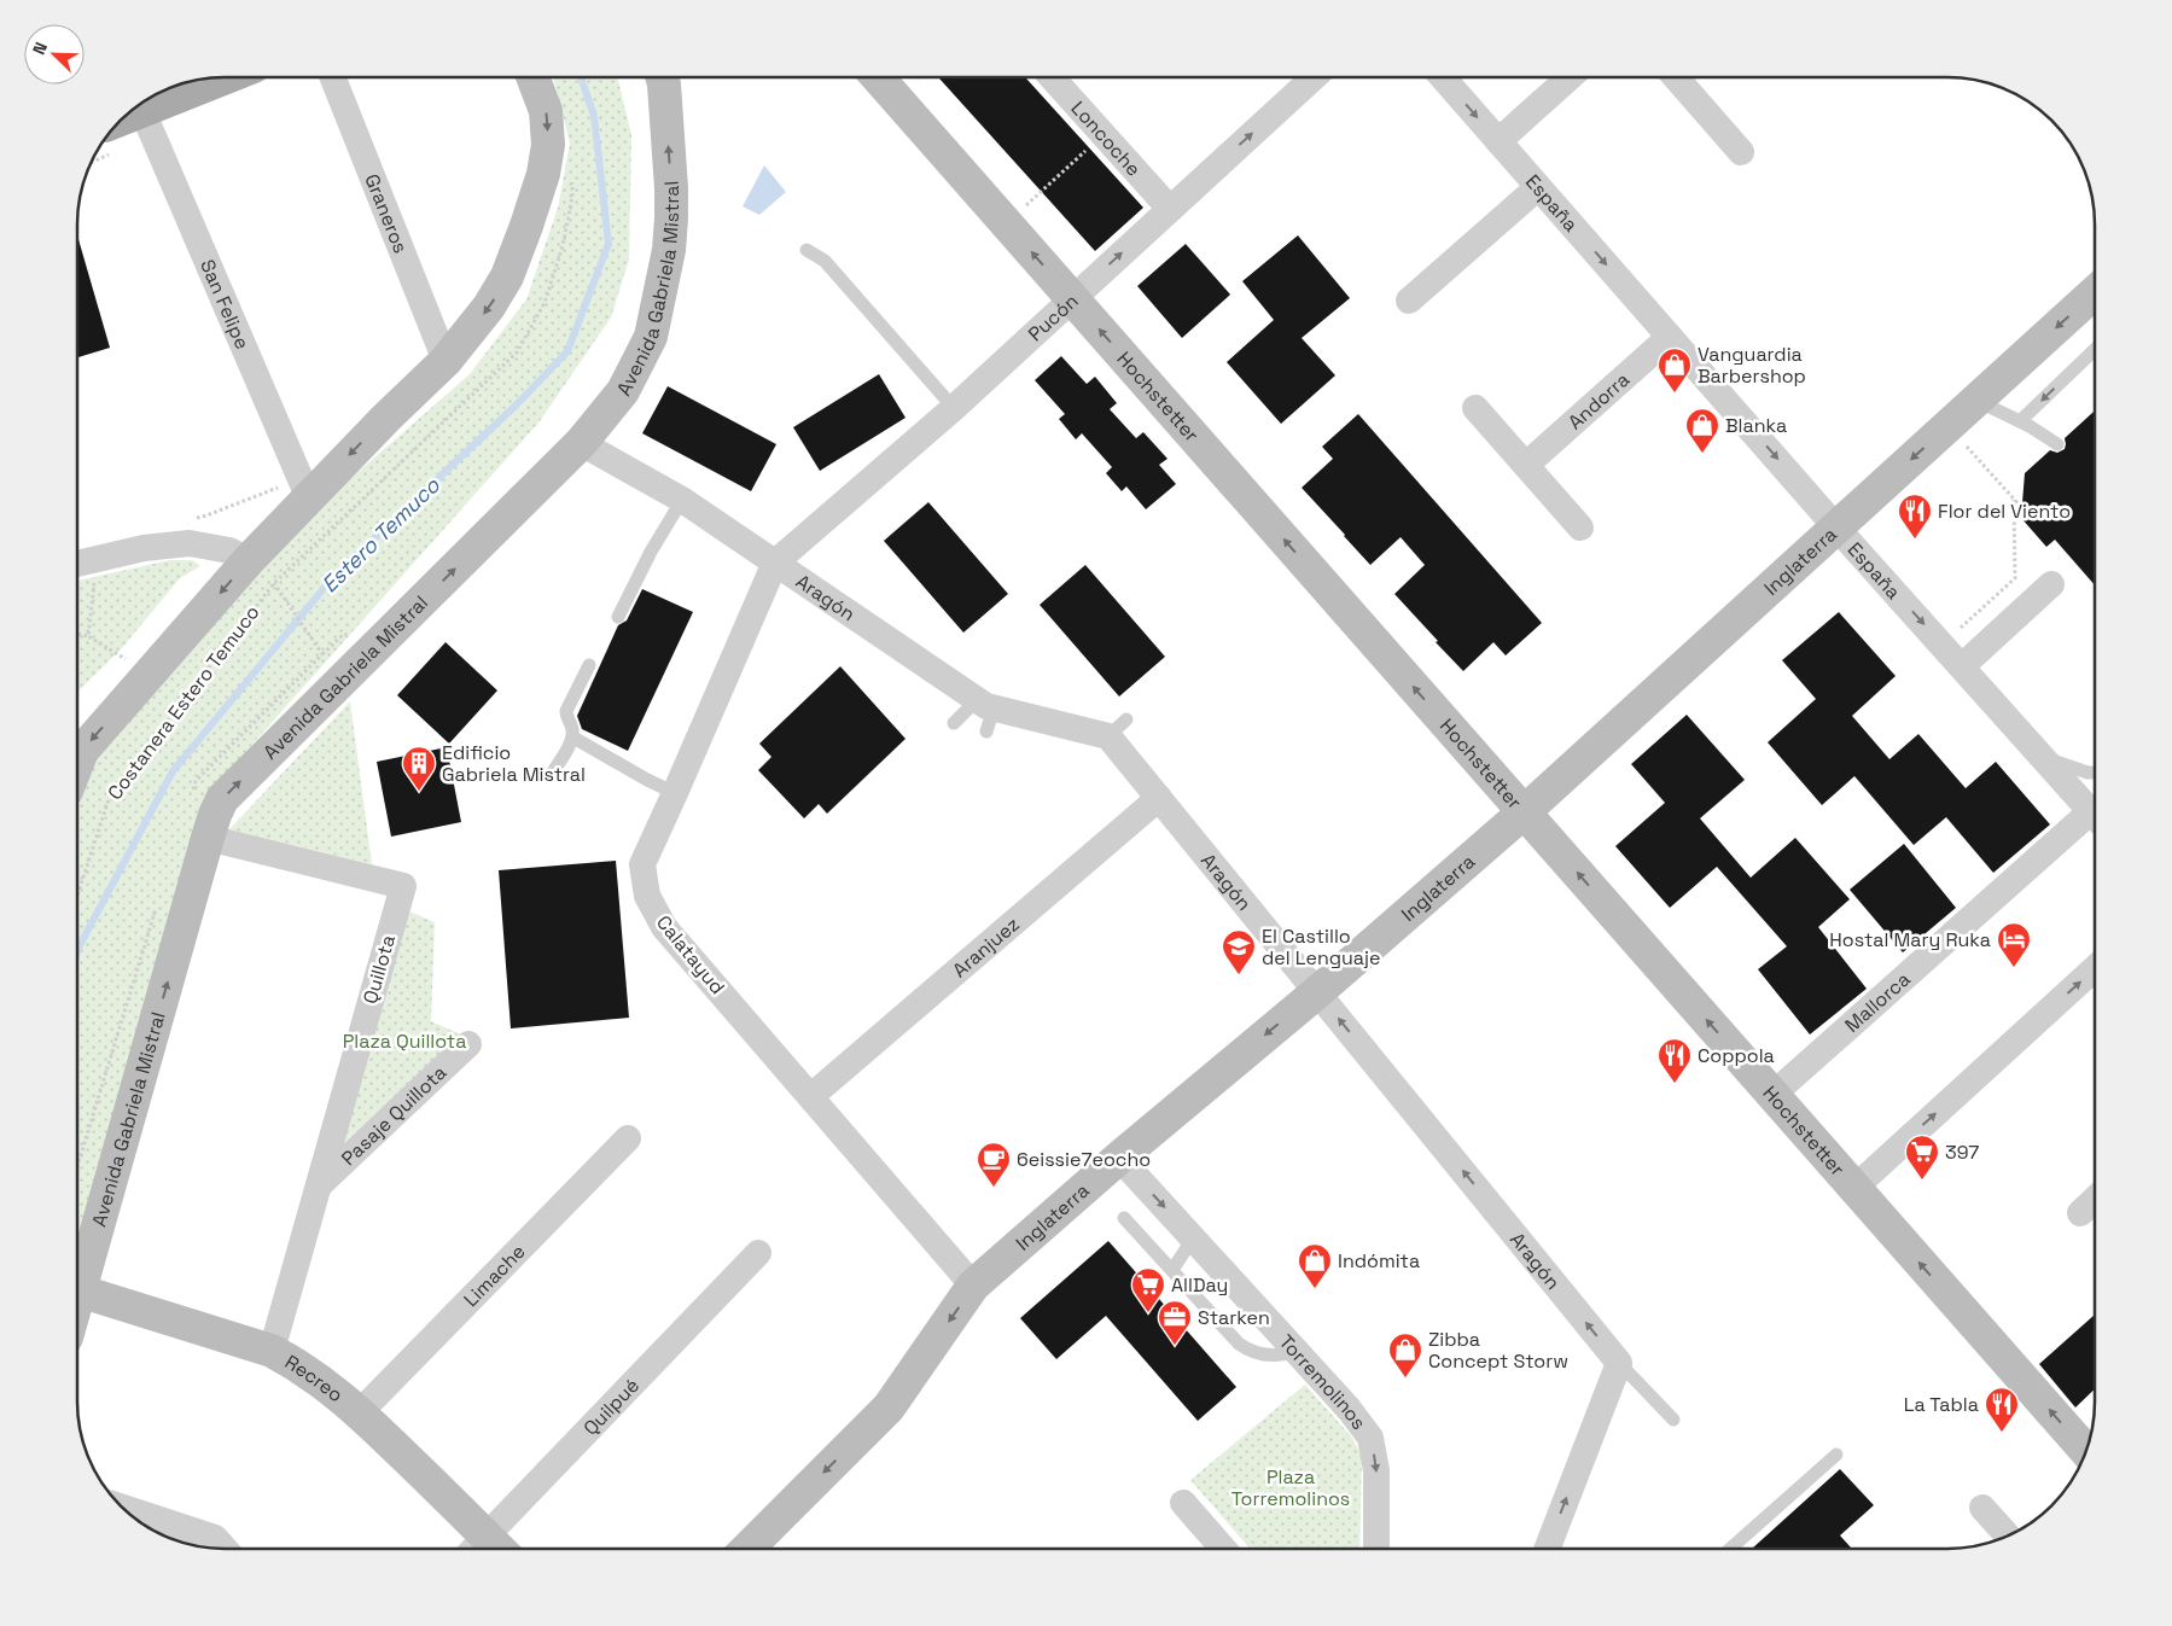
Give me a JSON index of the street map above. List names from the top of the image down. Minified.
{"streets":{"main road":["Avenida Gabriela Mistral","Hochstetter","Inglaterra","Recreo"],"street":["Loncoche","España","Graneros","San Felipe","Pucón","Andorra","Aragón","Aranjuez","Calatayud","Quillota","Mallorca","Pasaje Quillota","Limache","Torremolinos","Quilpué"],"path":["Costanera Estero Temuco"]},"crossings":[["Loncoche","Pucón"],["España","Andorra"],["España","Inglaterra"],["Avenida Gabriela Mistral","Aragón"],["Avenida Gabriela Mistral","Quillota"],["Pucón","Hochstetter"],["Pucón","Aragón"],["Pucón","Calatayud"],["Hochstetter","Inglaterra"],["Hochstetter","Mallorca"],["Inglaterra","Aragón"],["Inglaterra","Calatayud"],["Inglaterra","Torremolinos"],["Aragón","Aranjuez"],["Aragón","Calatayud"],["Aranjuez","Calatayud"],["Quillota","Pasaje Quillota"],["Quillota","Recreo"],["Limache","Recreo"],["Recreo","Quilpué"]],"one_way":["Pucón","Hochstetter","Inglaterra","Torremolinos"],"water":["Estero Temuco"],"parks":["Plaza Quillota","Plaza Torremolinos"],"places":{"shop":["Vanguardia Barbershop","Blanka","Indómita","Zibba Concept Storw"],"restaurant":["Flor del Viento","Coppola","La Tabla"],"building":["Edificio Gabriela Mistral"],"hotel":["Hostal Mary Ruka"],"school or university":["El Castillo del Lenguaje"],"supermarket":["397","AllDay"],"cafe":["6eissie7eocho"],"office":["Starken"]},"north":"top left"}
